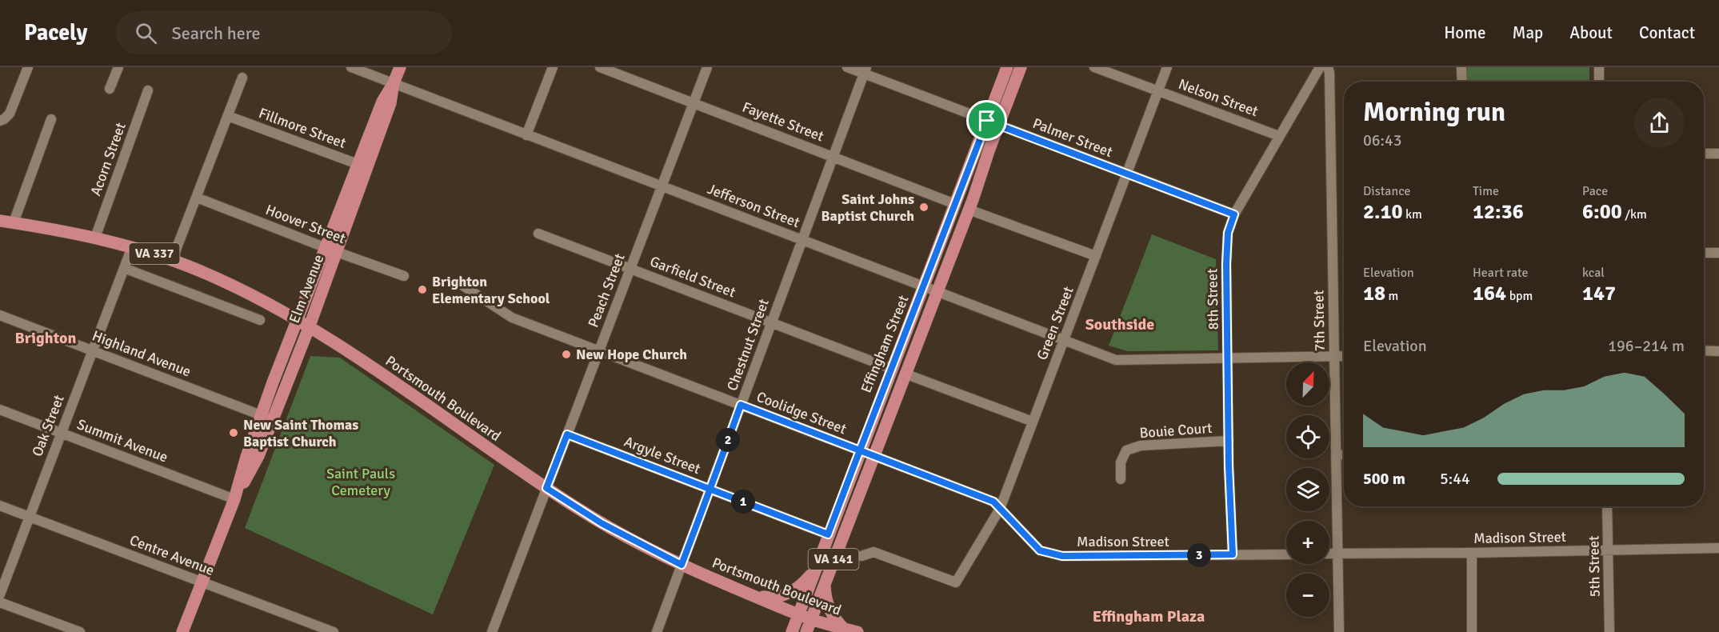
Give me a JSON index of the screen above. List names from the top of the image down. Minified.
{"streets":{"main road":["VA 337","Elm Avenue","Effingham Street","Portsmouth Boulevard","VA 141"],"street":["Nelson Street","Fayette Street","Fillmore Street","Palmer Street","Acorn Street","Jefferson Street","Hoover Street","Garfield Street","Peach Street","8th Street","7th Street","Green Street","Chestnut Street","Highland Avenue","Coolidge Street","Oak Street","Bouie Court","Summit Avenue","Argyle Street","Madison Street","Centre Avenue","5th Street"]},"crossings":[["Nelson Street","8th Street"],["Nelson Street","Green Street"],["Fayette Street","Peach Street"],["Fayette Street","Effingham Street"],["Fayette Street","Chestnut Street"],["Fillmore Street","Elm Avenue"],["Palmer Street","8th Street"],["Palmer Street","Green Street"],["Palmer Street","Effingham Street"],["Palmer Street","Chestnut Street"],["Acorn Street","Portsmouth Boulevard"],["Jefferson Street","Elm Avenue"],["Jefferson Street","Peach Street"],["Jefferson Street","8th Street"],["Jefferson Street","7th Street"],["Jefferson Street","Green Street"],["Jefferson Street","Effingham Street"],["Jefferson Street","Chestnut Street"],["Hoover Street","Elm Avenue"],["Garfield Street","Peach Street"],["Garfield Street","Effingham Street"],["Garfield Street","Chestnut Street"],["Elm Avenue","Highland Avenue"],["Elm Avenue","Portsmouth Boulevard"],["Elm Avenue","Summit Avenue"],["Elm Avenue","Centre Avenue"],["Peach Street","Portsmouth Boulevard"],["Peach Street","Coolidge Street"],["Peach Street","Argyle Street"],["8th Street","Bouie Court"],["8th Street","Madison Street"],["7th Street","Madison Street"],["Green Street","Coolidge Street"],["Green Street","Madison Street"],["Effingham Street","Portsmouth Boulevard"],["Effingham Street","Coolidge Street"],["Effingham Street","Argyle Street"],["Chestnut Street","Portsmouth Boulevard"],["Chestnut Street","Coolidge Street"],["Chestnut Street","Argyle Street"],["Highland Avenue","Oak Street"],["Portsmouth Boulevard","Oak Street"],["Coolidge Street","Madison Street"],["Oak Street","Summit Avenue"],["Oak Street","Centre Avenue"],["Madison Street","5th Street"]],"districts":["Southside","Brighton","Effingham Plaza"],"parks":["Saint Pauls Cemetery"],"places":["Saint Johns Baptist Church","Brighton Elementary School","New Hope Church","New Saint Thomas Baptist Church"],"north":"top right","page":{"header":"Pacely","search":"Search here","nav":["Home","Map","About","Contact"],"heading":["Morning run","06:43"],"stats":[["Distance","2.10 km"],["Time","12:36"],["Pace","6:00 /km"],["Elevation","18 m"],["Heart rate","164 bpm"],["kcal","147"]],"chart":["Elevation","196–214 m"],"map_buttons":["+","−"],"pins":["2","1","3"],"list":[{"name":"500 m","note":"5:44"}]}}
